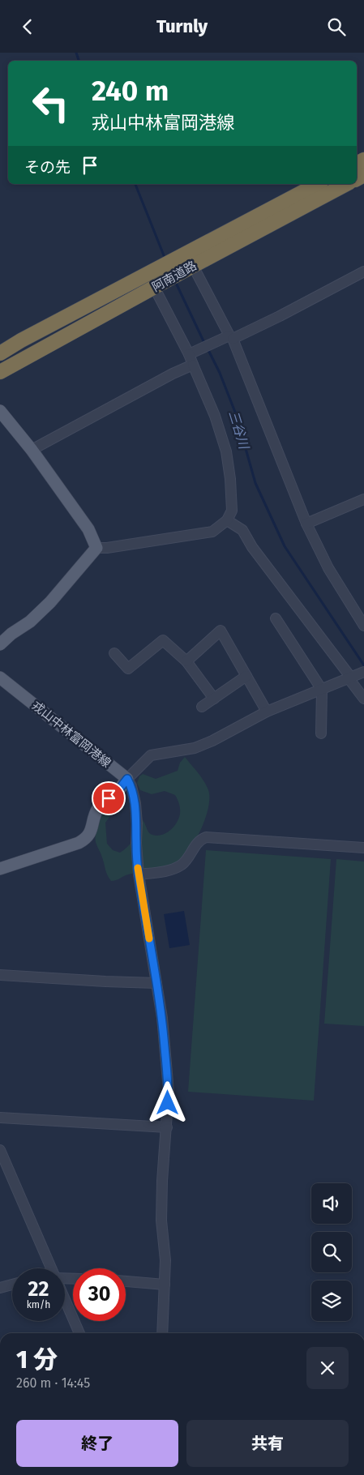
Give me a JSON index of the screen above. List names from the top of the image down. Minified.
{"streets":{"highway":["阿南道路"],"main road":["戎山中林富岡港線"]},"water":["三谷川"],"page":{"header":"Turnly","turn":["240 m","戎山中林富岡港線"],"then":"その先","speed":"22 km/h","limit":"30","heading":["1 分","260 m · 14:45"],"buttons":["終了","共有"]}}
